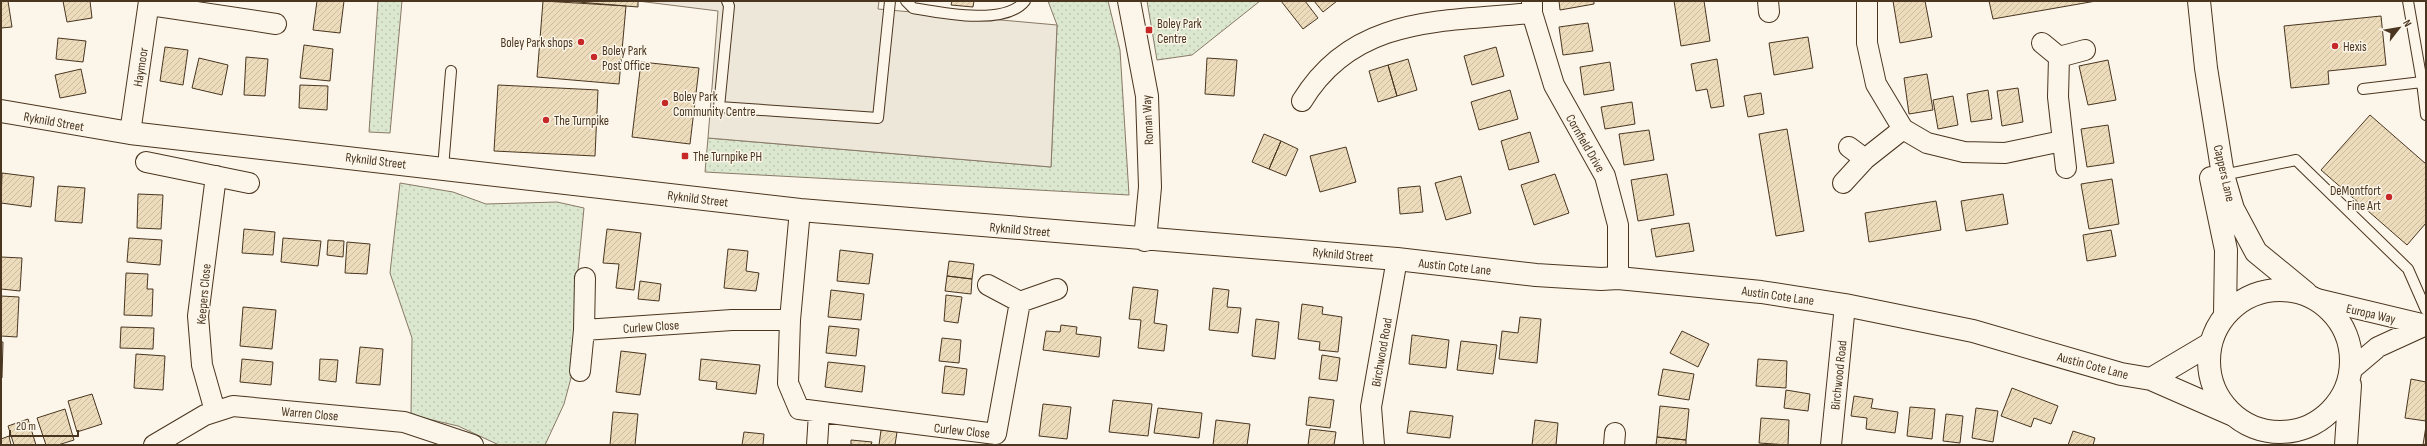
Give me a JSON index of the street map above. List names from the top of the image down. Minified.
{"streets":{"main road":["Roman Way","Ryknild Street","Cappers Lane","Austin Cote Lane"],"street":["Haymoor","Cornfield Drive","Keepers Close","Europa Way","Curlew Close","Birchwood Road","Warren Close"]},"crossings":[["Haymoor","Ryknild Street"],["Roman Way","Ryknild Street"],["Ryknild Street","Austin Cote Lane"],["Ryknild Street","Curlew Close"],["Ryknild Street","Birchwood Road"],["Cornfield Drive","Austin Cote Lane"],["Cappers Lane","Europa Way"],["Austin Cote Lane","Birchwood Road"],["Keepers Close","Warren Close"]],"places":{"transit":["Boley Park Centre","The Turnpike PH"],"other":["Boley Park shops","Hexis","Boley Park Post Office","Boley Park Community Centre","The Turnpike","DeMontfort Fine Art"]},"scale_bar":"20 m","north":"top right"}
